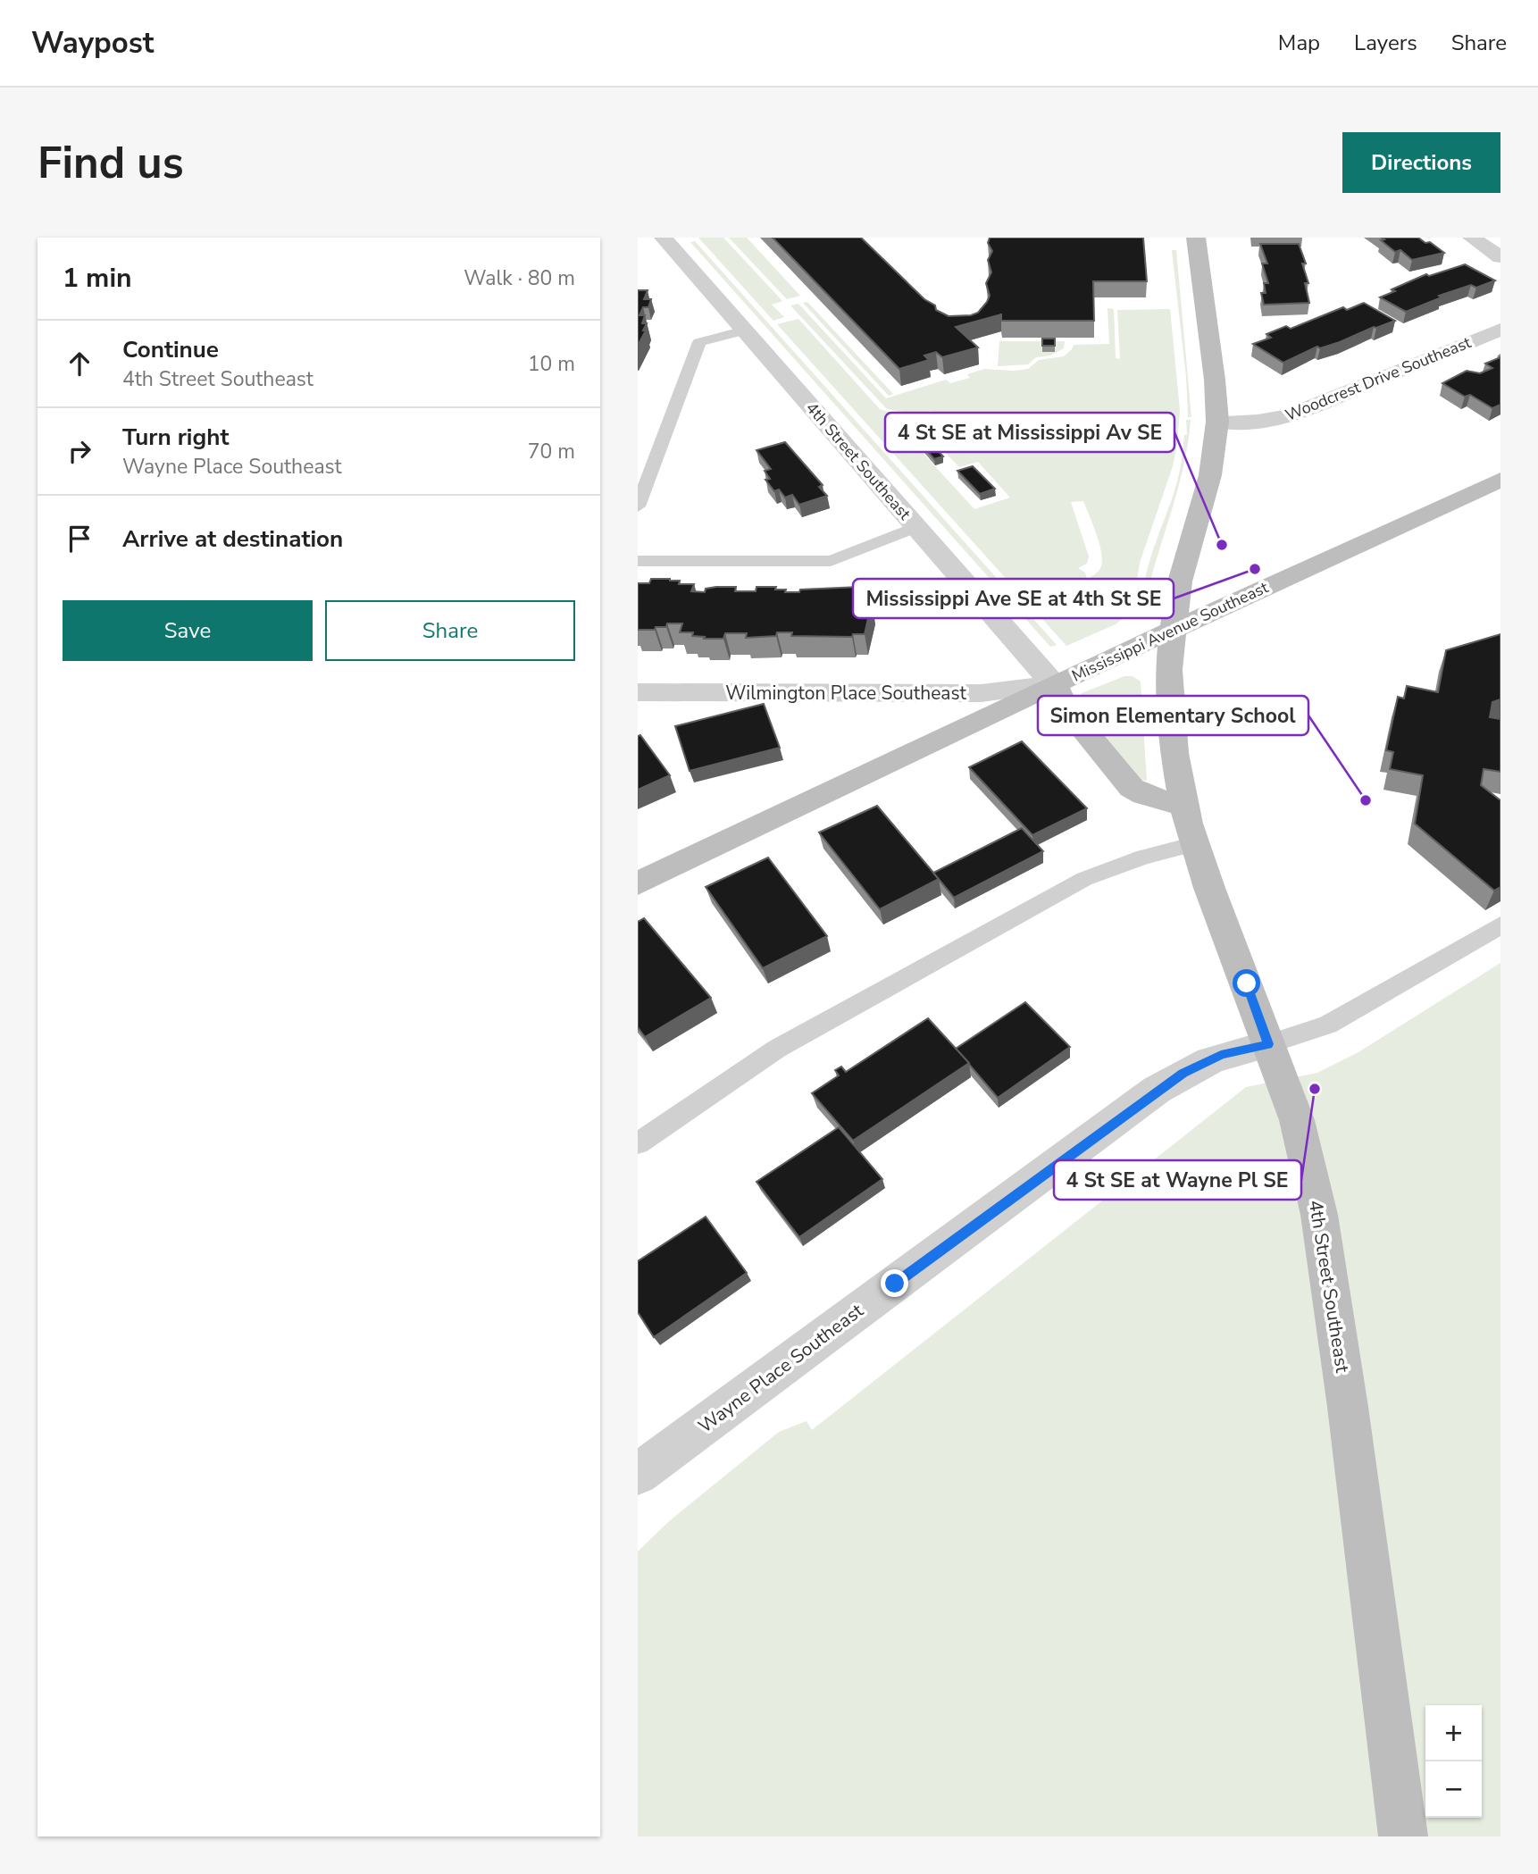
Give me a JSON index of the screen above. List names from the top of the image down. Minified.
{"streets":{"street":["Woodcrest Drive Southeast","4th Street Southeast","Mississippi Avenue Southeast","Wilmington Place Southeast","Wayne Place Southeast"]},"crossings":[["Woodcrest Drive Southeast","4th Street Southeast"],["4th Street Southeast","Mississippi Avenue Southeast"],["4th Street Southeast","Wilmington Place Southeast"],["4th Street Southeast","Wayne Place Southeast"],["Mississippi Avenue Southeast","Wilmington Place Southeast"]],"places":["4 St SE at Mississippi Av SE","Mississippi Ave SE at 4th St SE","Simon Elementary School","4 St SE at Wayne Pl SE"],"page":{"header":"Waypost","nav":["Map","Layers","Share"],"buttons":["Directions",["Save","Share"]],"title":"Find us","heading":["1 min","Walk · 80 m"],"list":[["Continue","4th Street Southeast","10 m"],["Turn right","Wayne Place Southeast","70 m"],"Arrive at destination"],"map_buttons":["+","−"]}}
